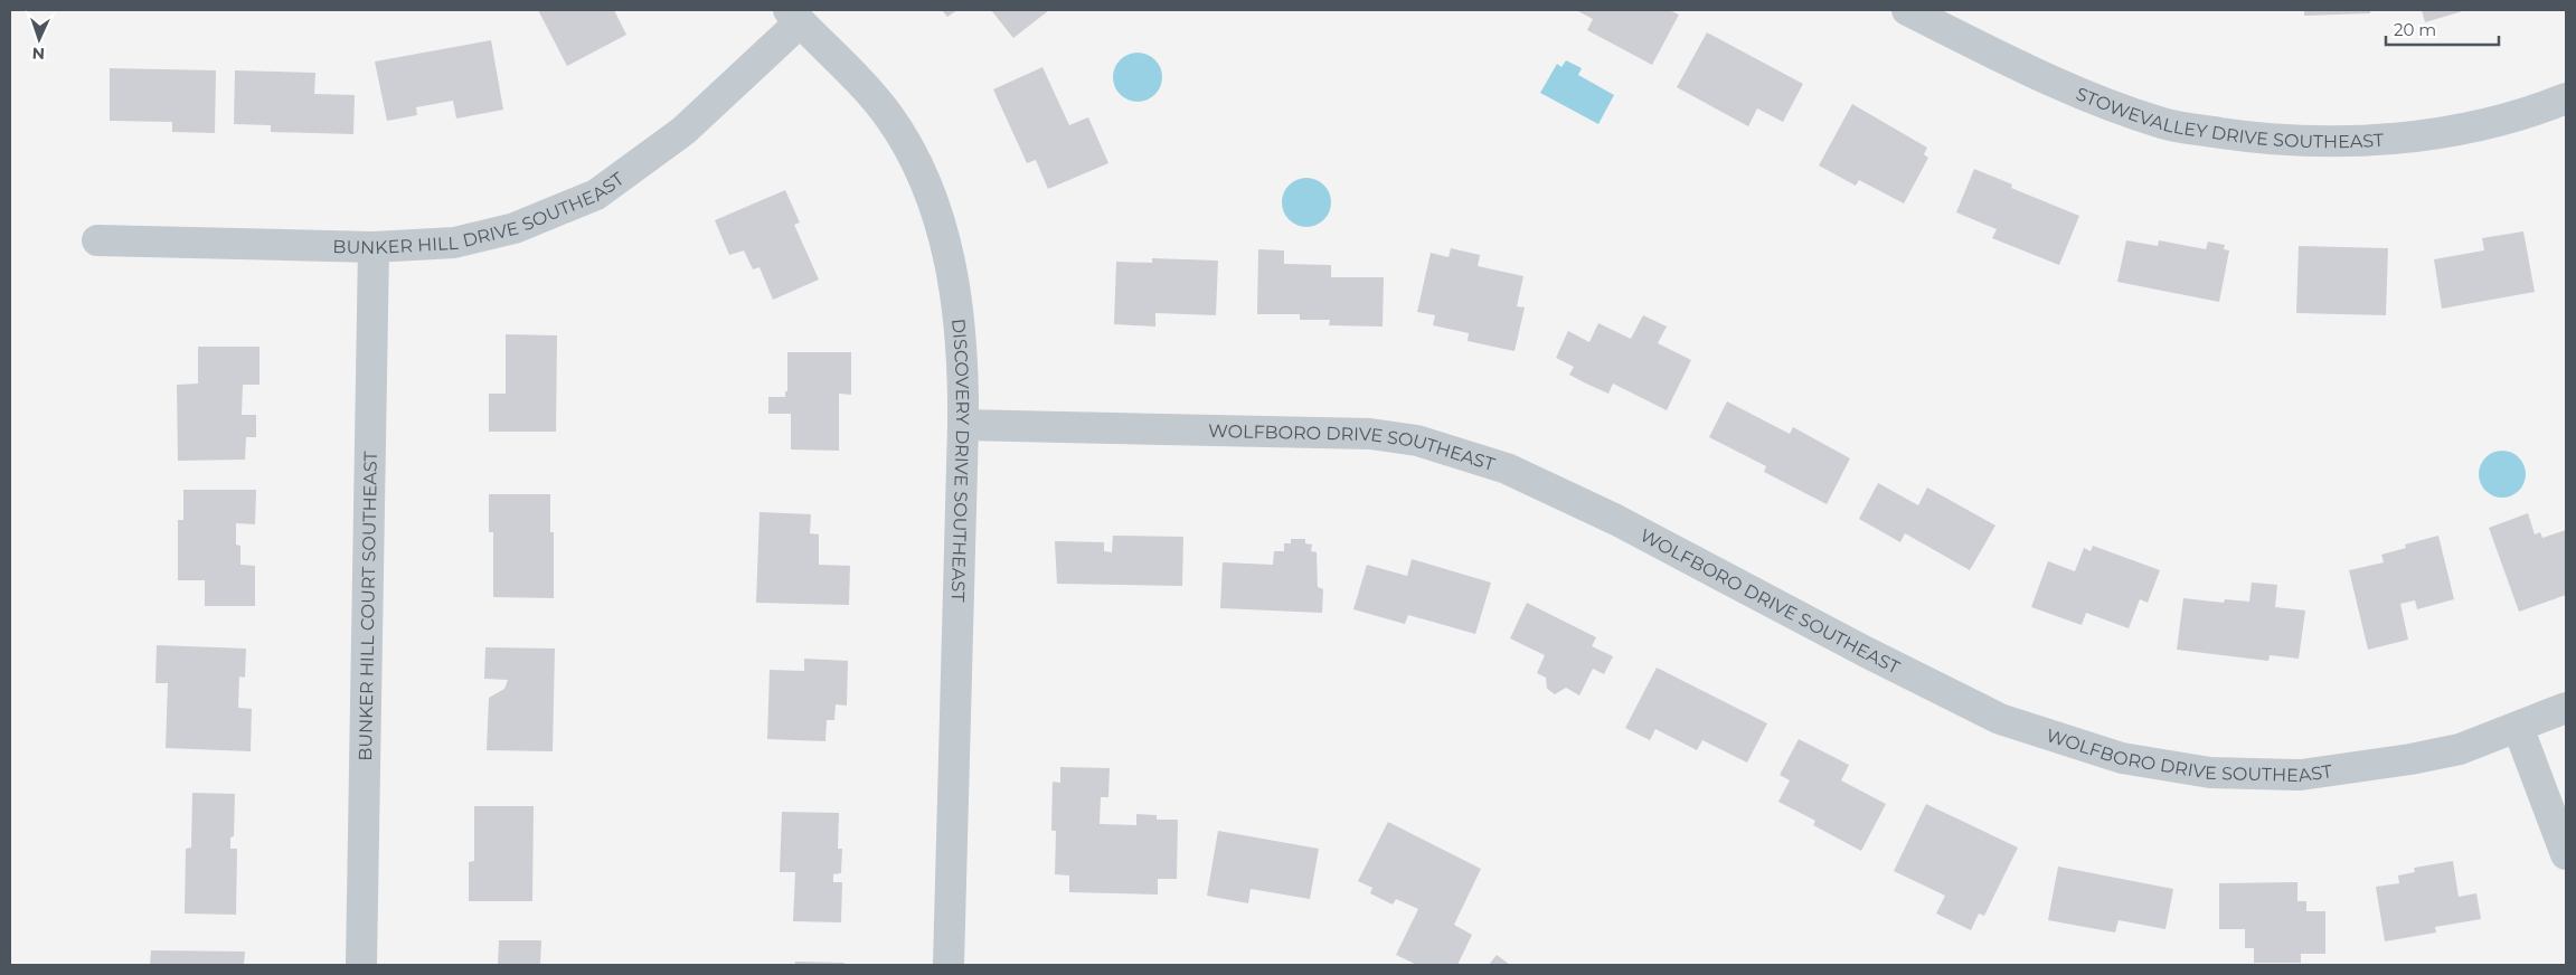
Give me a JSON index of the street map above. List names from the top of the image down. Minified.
{"streets":{"street":["STOWEVALLEY DRIVE SOUTHEAST","BUNKER HILL DRIVE SOUTHEAST","WOLFBORO DRIVE SOUTHEAST","DISCOVERY DRIVE SOUTHEAST","BUNKER HILL COURT SOUTHEAST"]},"crossings":[["BUNKER HILL DRIVE SOUTHEAST","DISCOVERY DRIVE SOUTHEAST"],["BUNKER HILL DRIVE SOUTHEAST","BUNKER HILL COURT SOUTHEAST"],["WOLFBORO DRIVE SOUTHEAST","DISCOVERY DRIVE SOUTHEAST"]],"scale_bar":"20 m","north":"bottom"}
